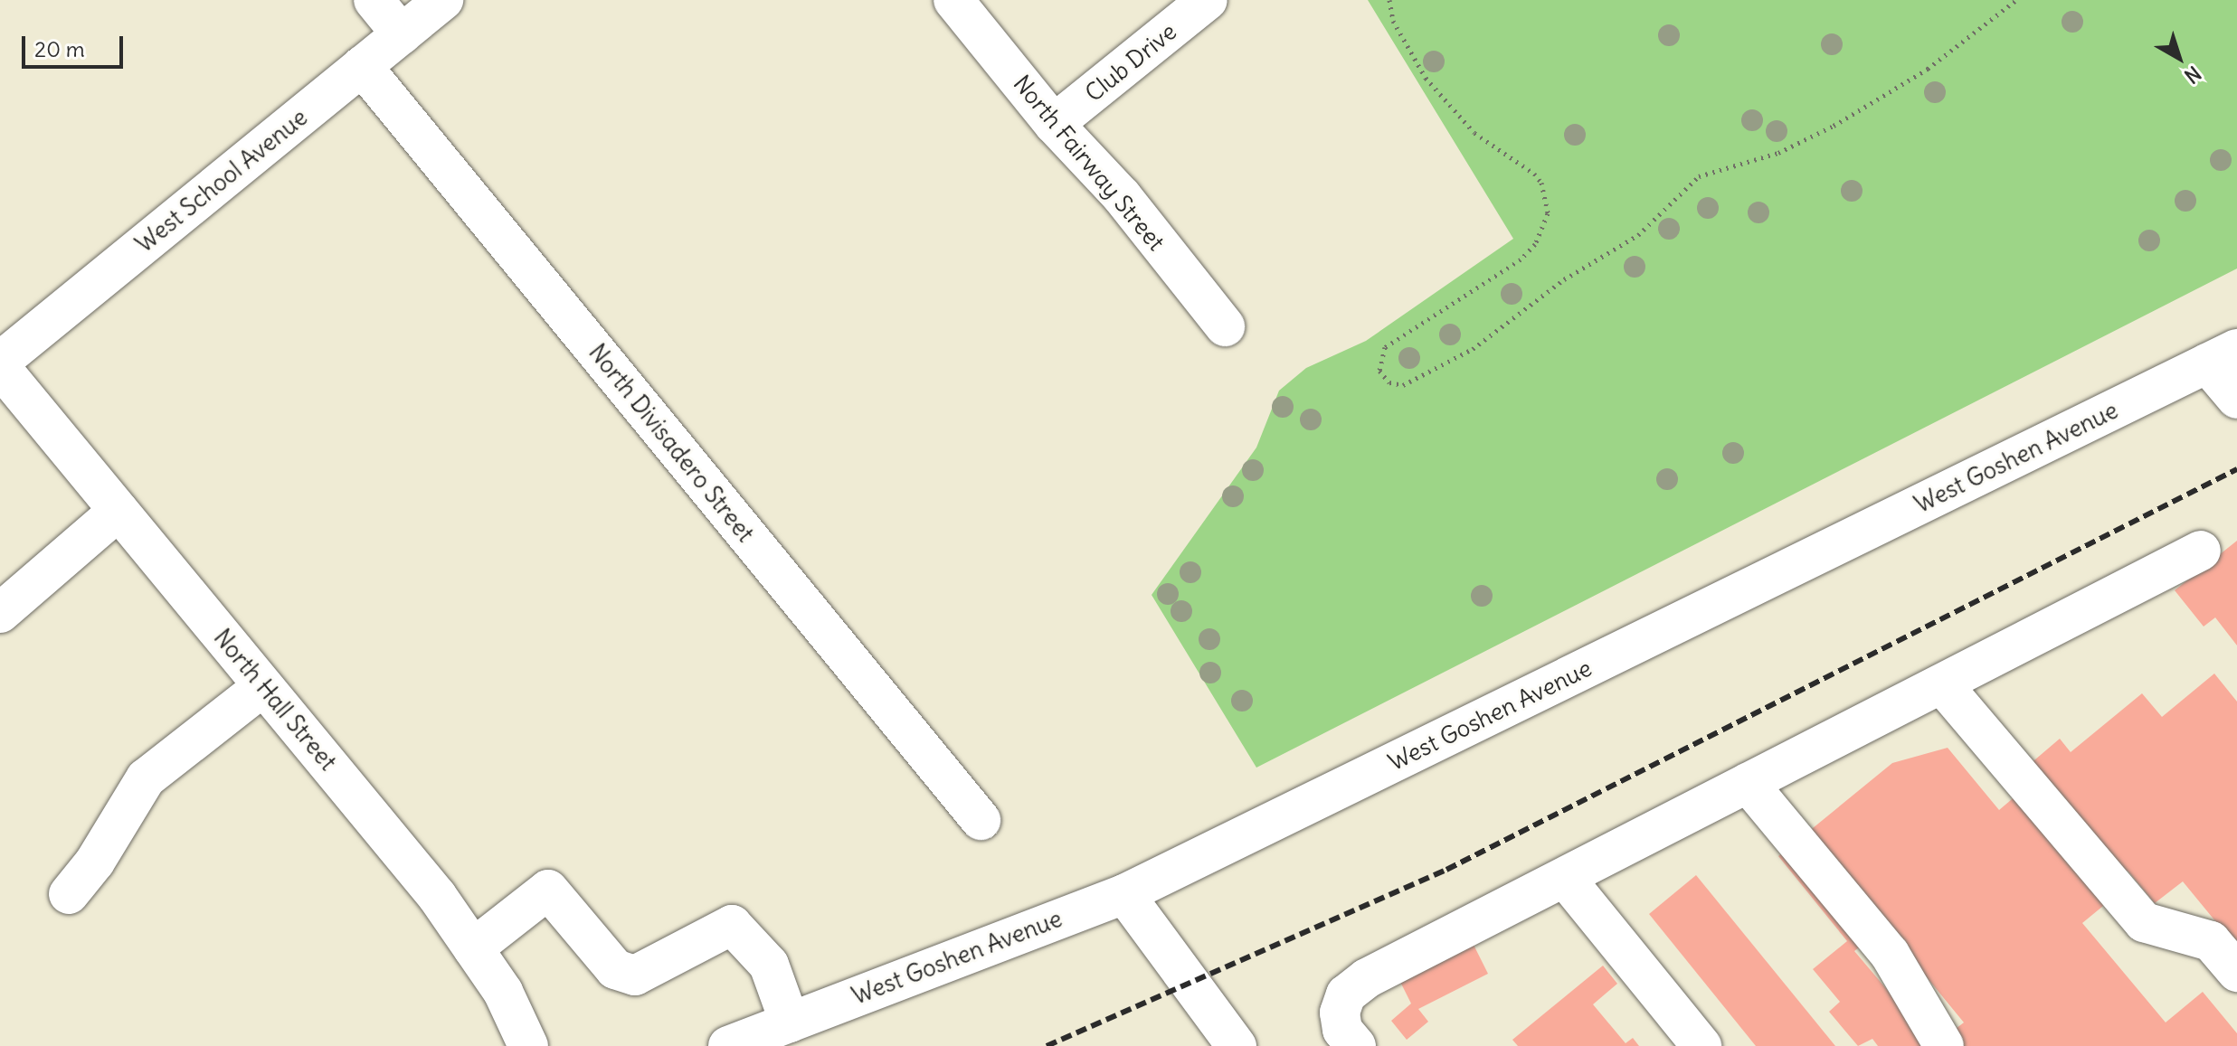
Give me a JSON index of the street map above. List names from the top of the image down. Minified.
{"streets":{"street":["Club Drive","North Fairway Street","West School Avenue","North Divisadero Street","West Goshen Avenue","North Hall Street"]},"crossings":[["Club Drive","North Fairway Street"],["West School Avenue","North Divisadero Street"]],"scale_bar":"20 m","north":"bottom right"}
